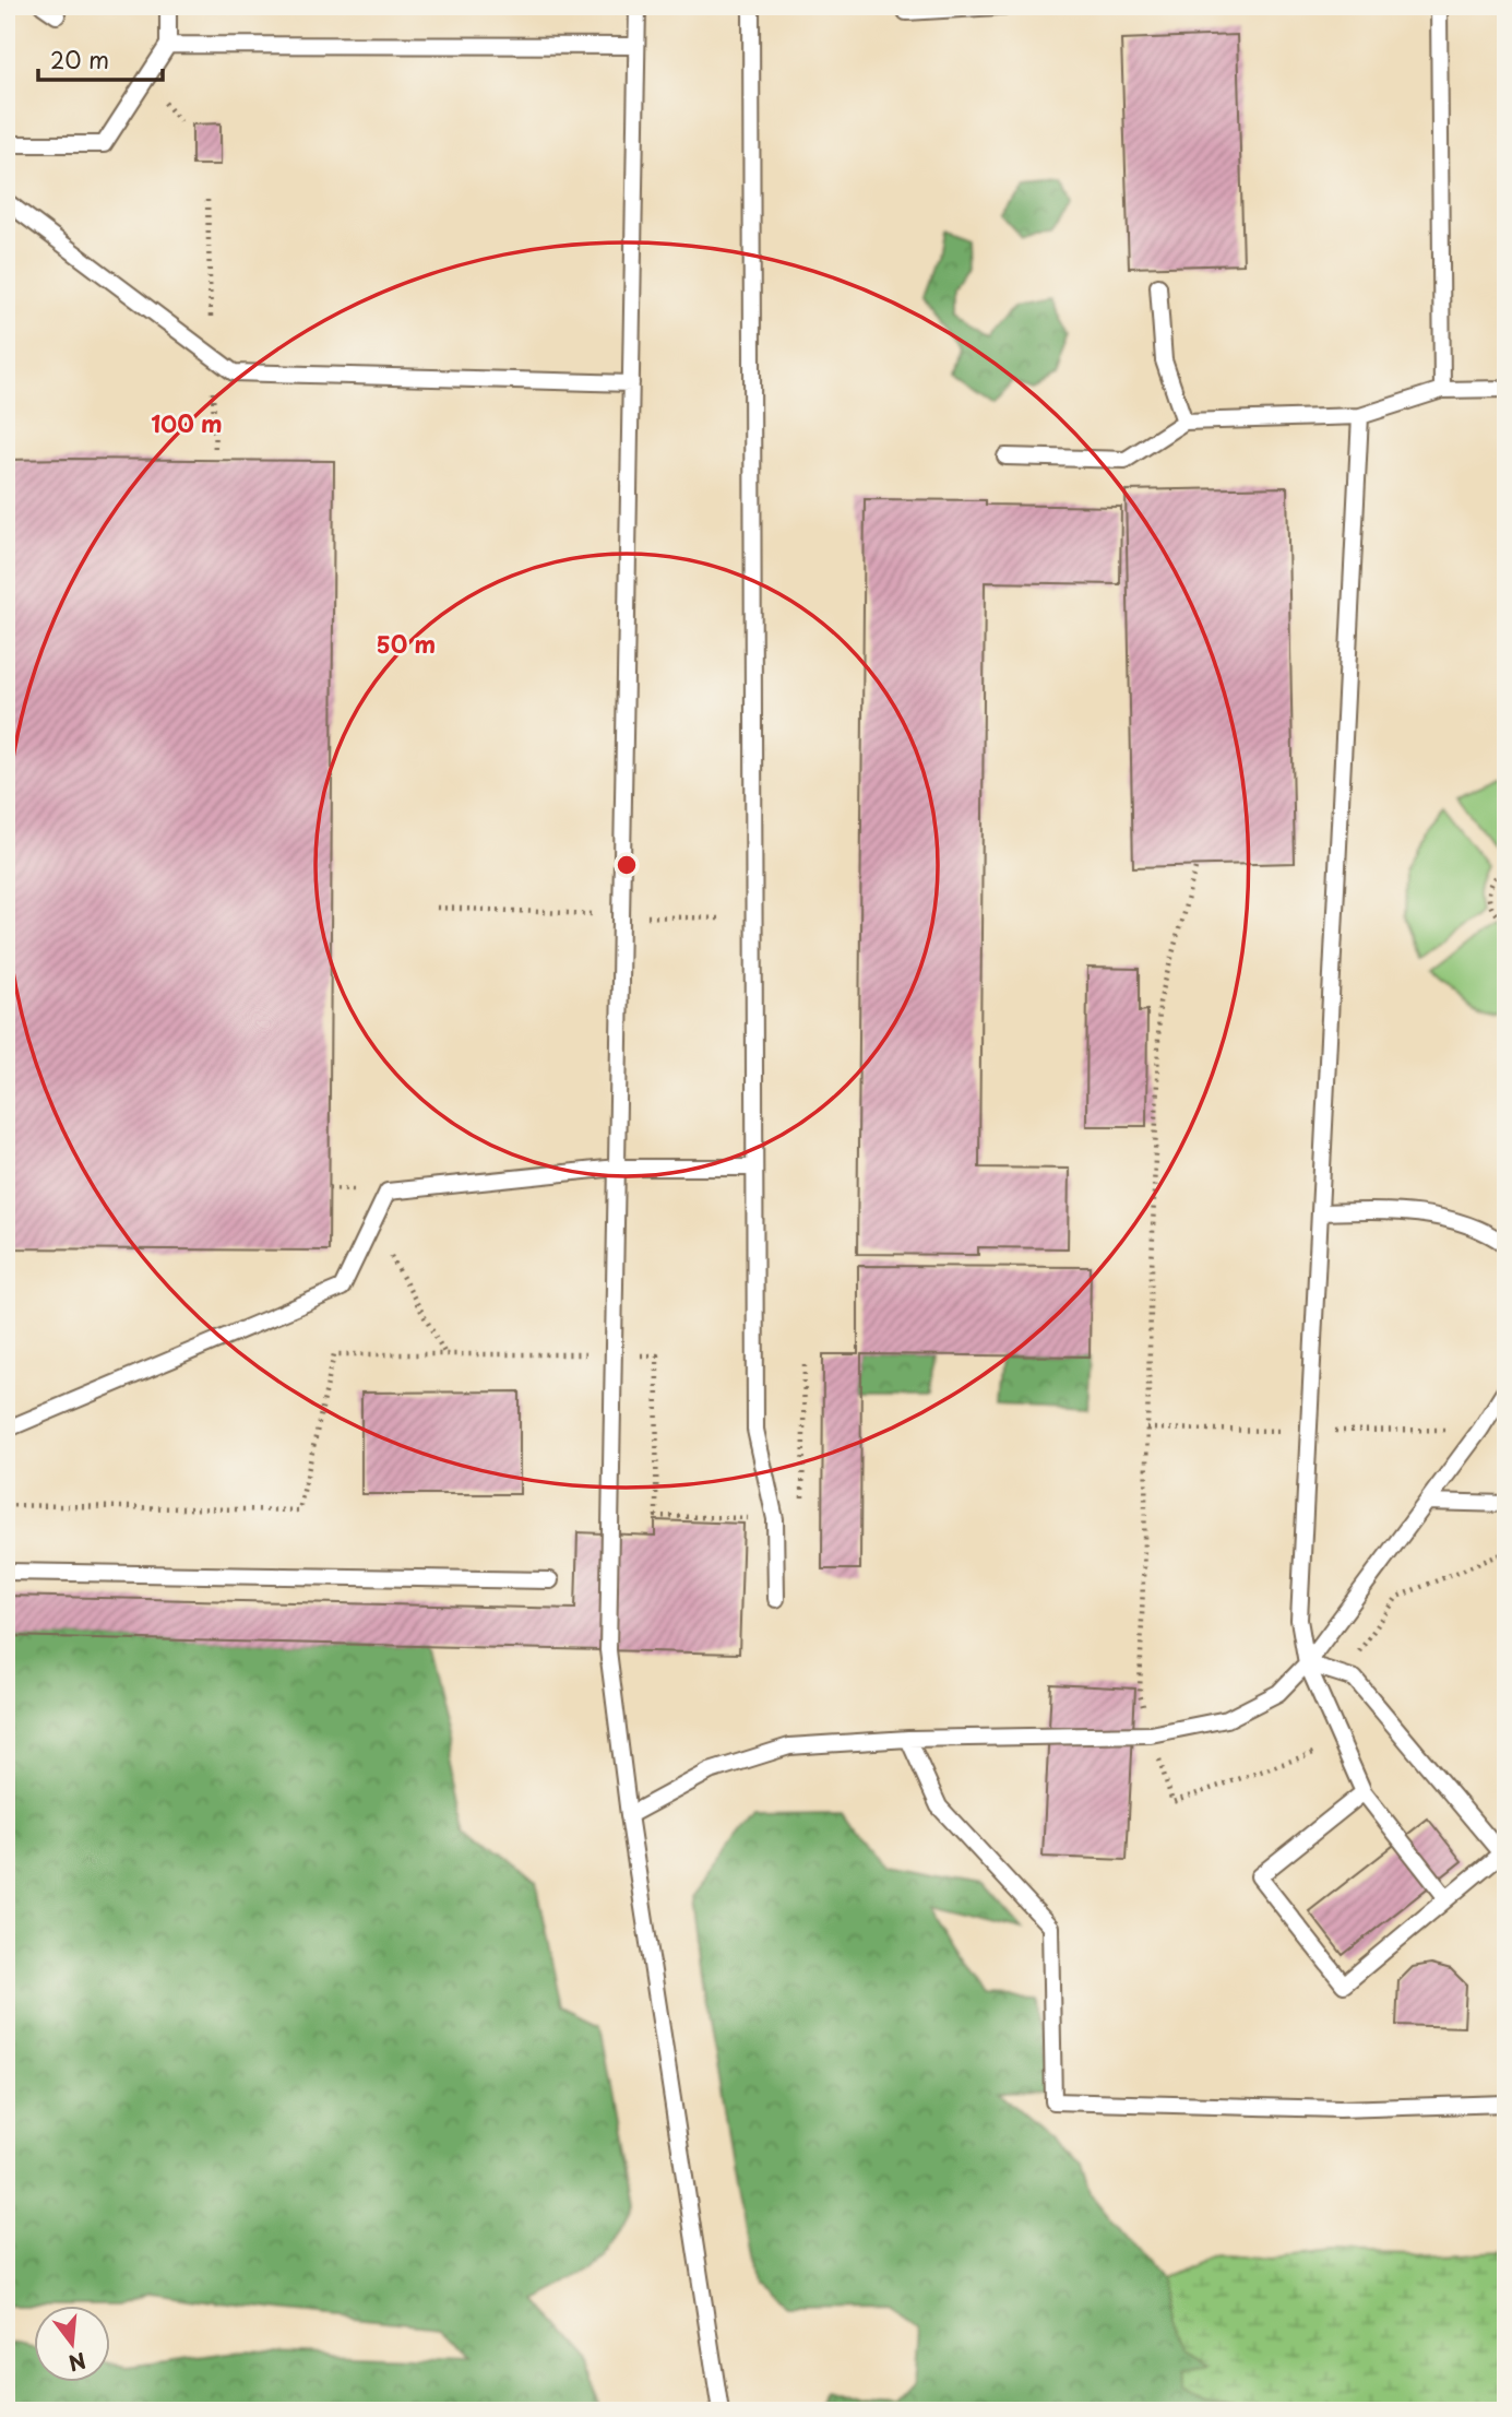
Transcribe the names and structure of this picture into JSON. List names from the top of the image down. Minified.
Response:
{"scale_bar":"20 m","north":"bottom","rings":["100 m","50 m"]}
